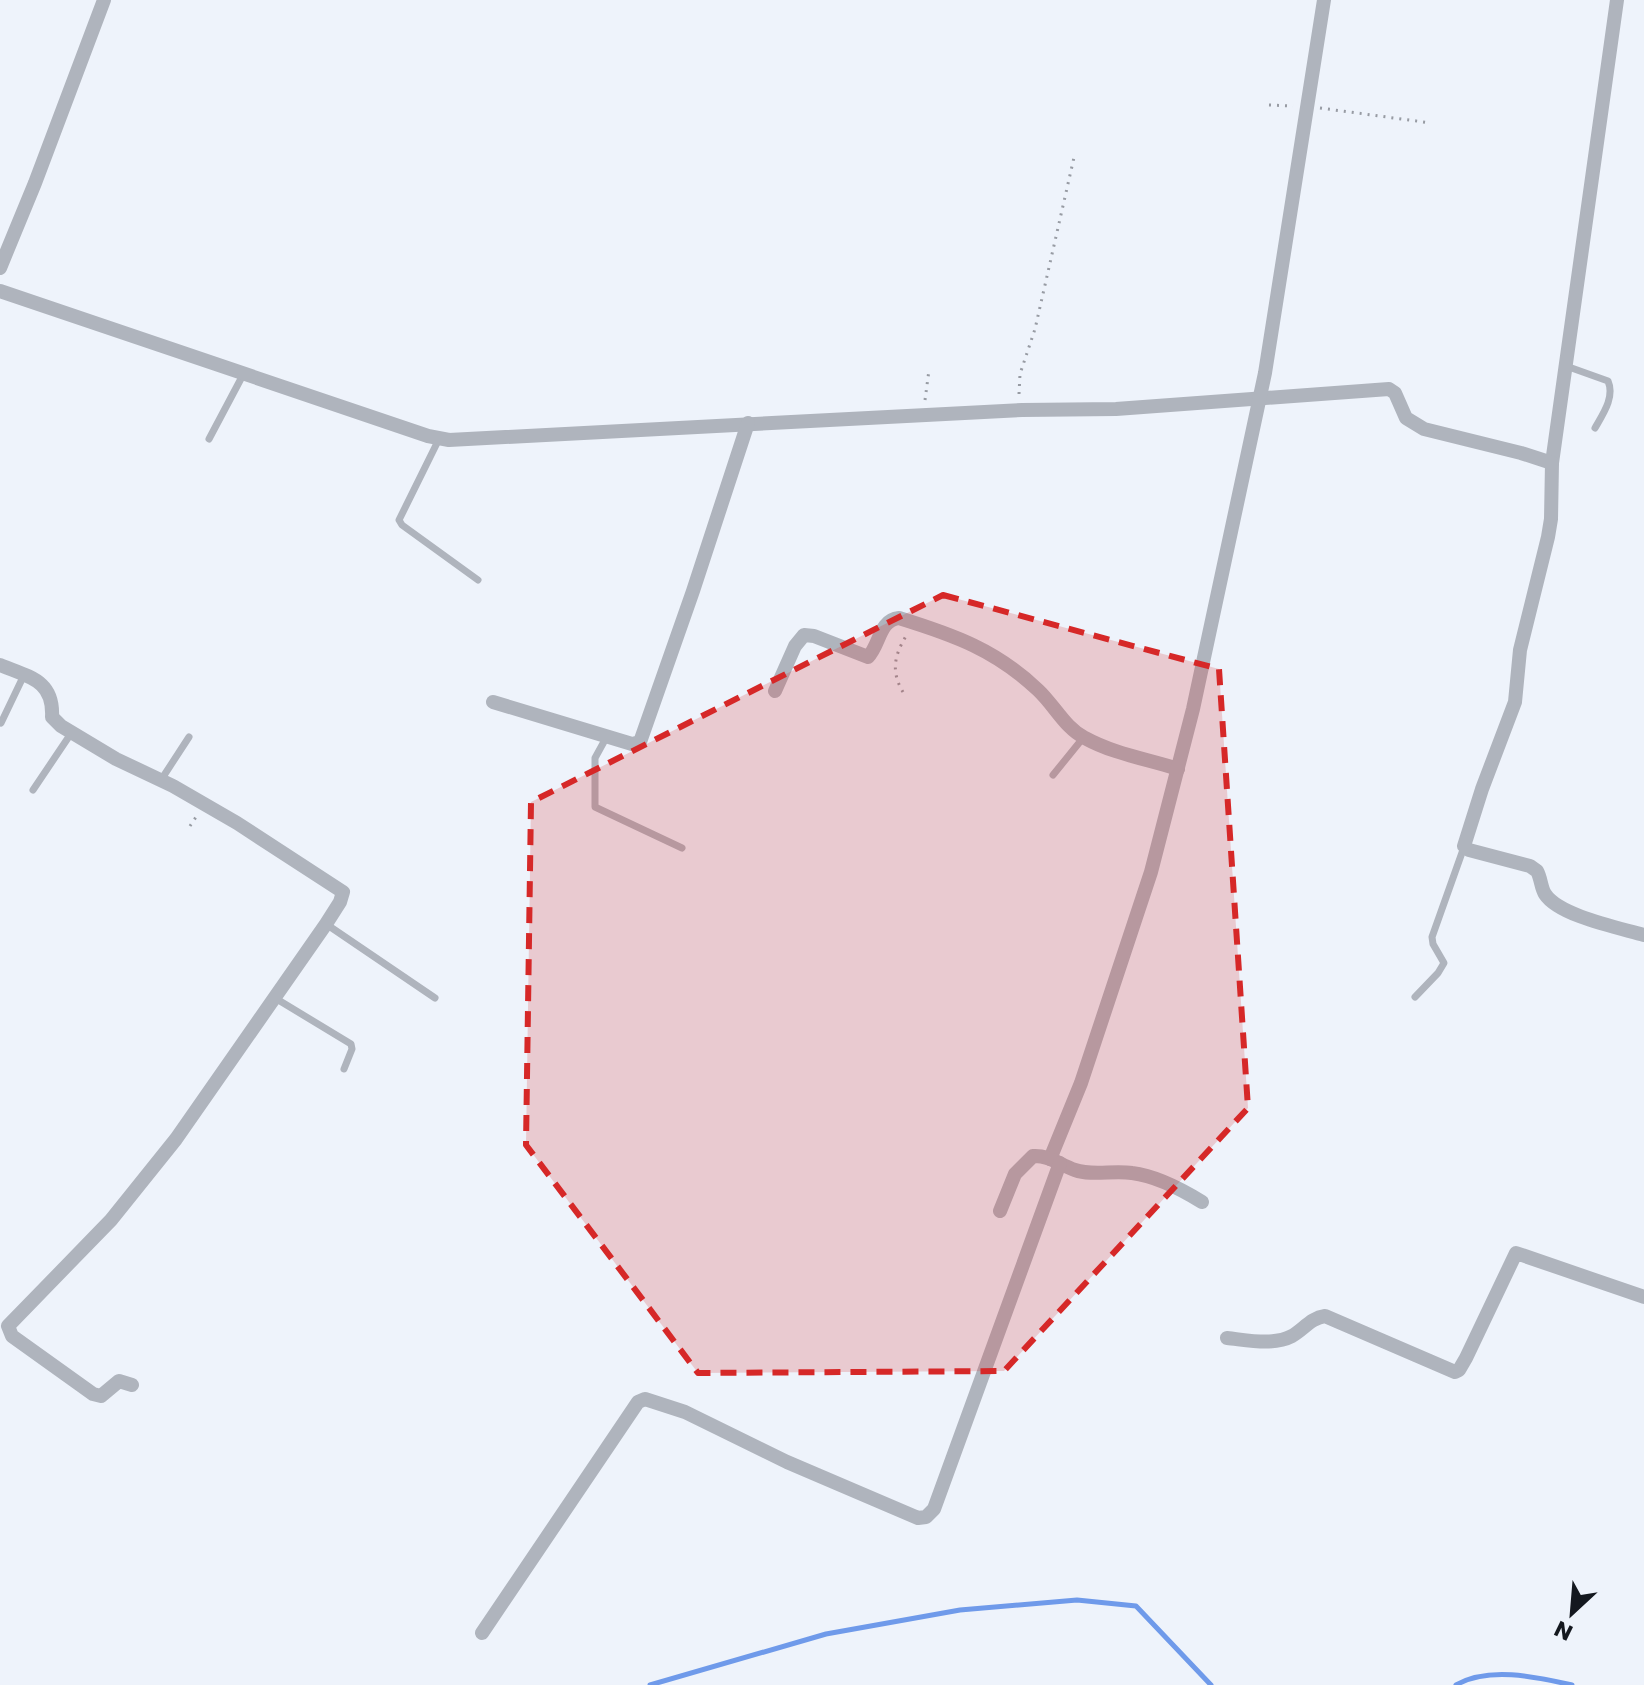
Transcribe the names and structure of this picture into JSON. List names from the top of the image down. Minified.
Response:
{"north":"bottom left"}
